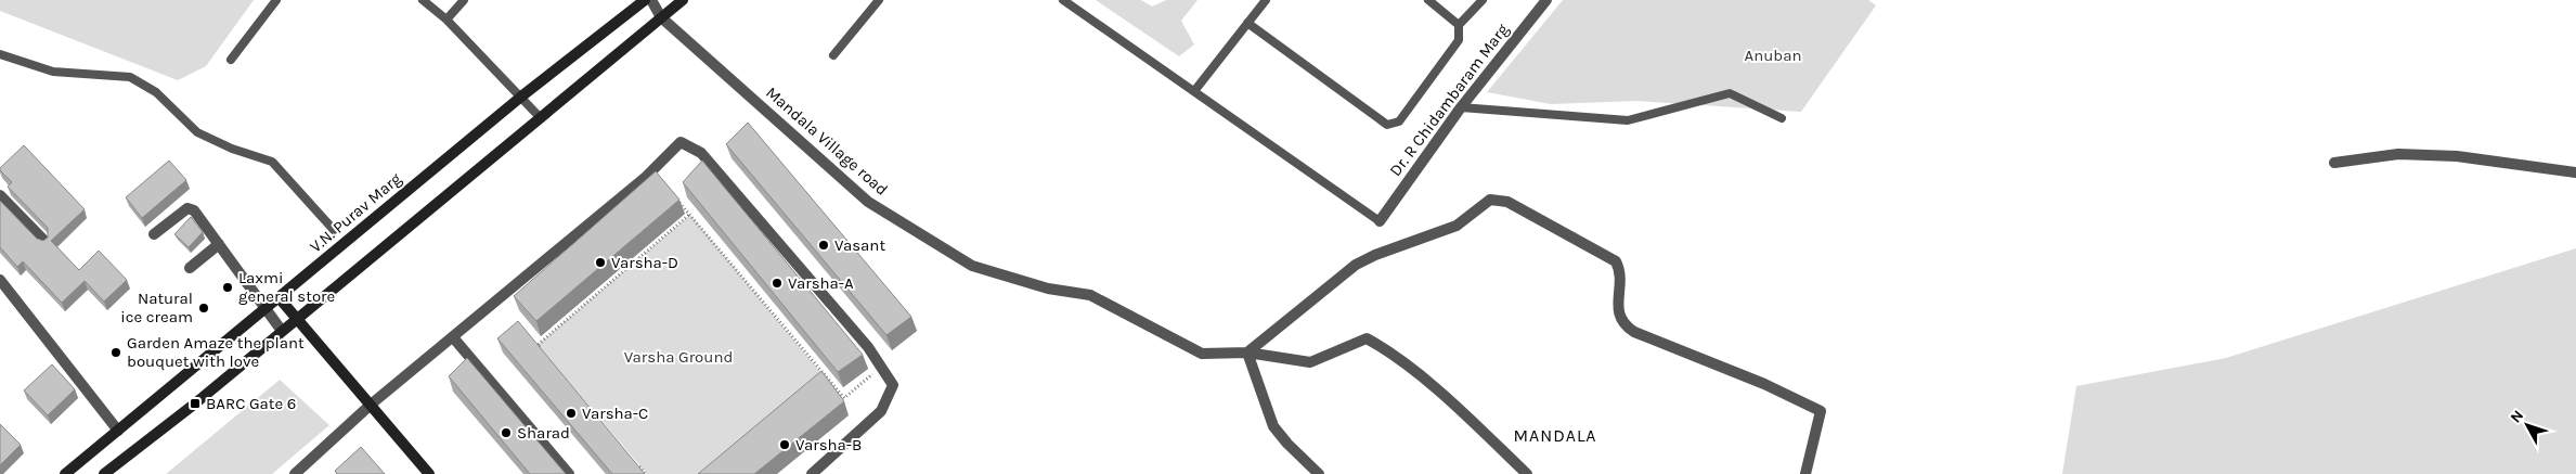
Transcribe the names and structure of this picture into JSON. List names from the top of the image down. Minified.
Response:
{"streets":{"street":["Dr. R Chidambaram Marg","Mandala Village road","V.N. Purav Marg"]},"districts":["MANDALA"],"parks":["Anuban","Varsha Ground"],"places":{"other":["Vasant","Varsha-D","Varsha-A","Laxmi general store","Natural ice cream","Garden Amaze the plant bouquet with love","Varsha-C","Sharad","Varsha-B"],"transit":["BARC Gate 6"]},"north":"top left"}
